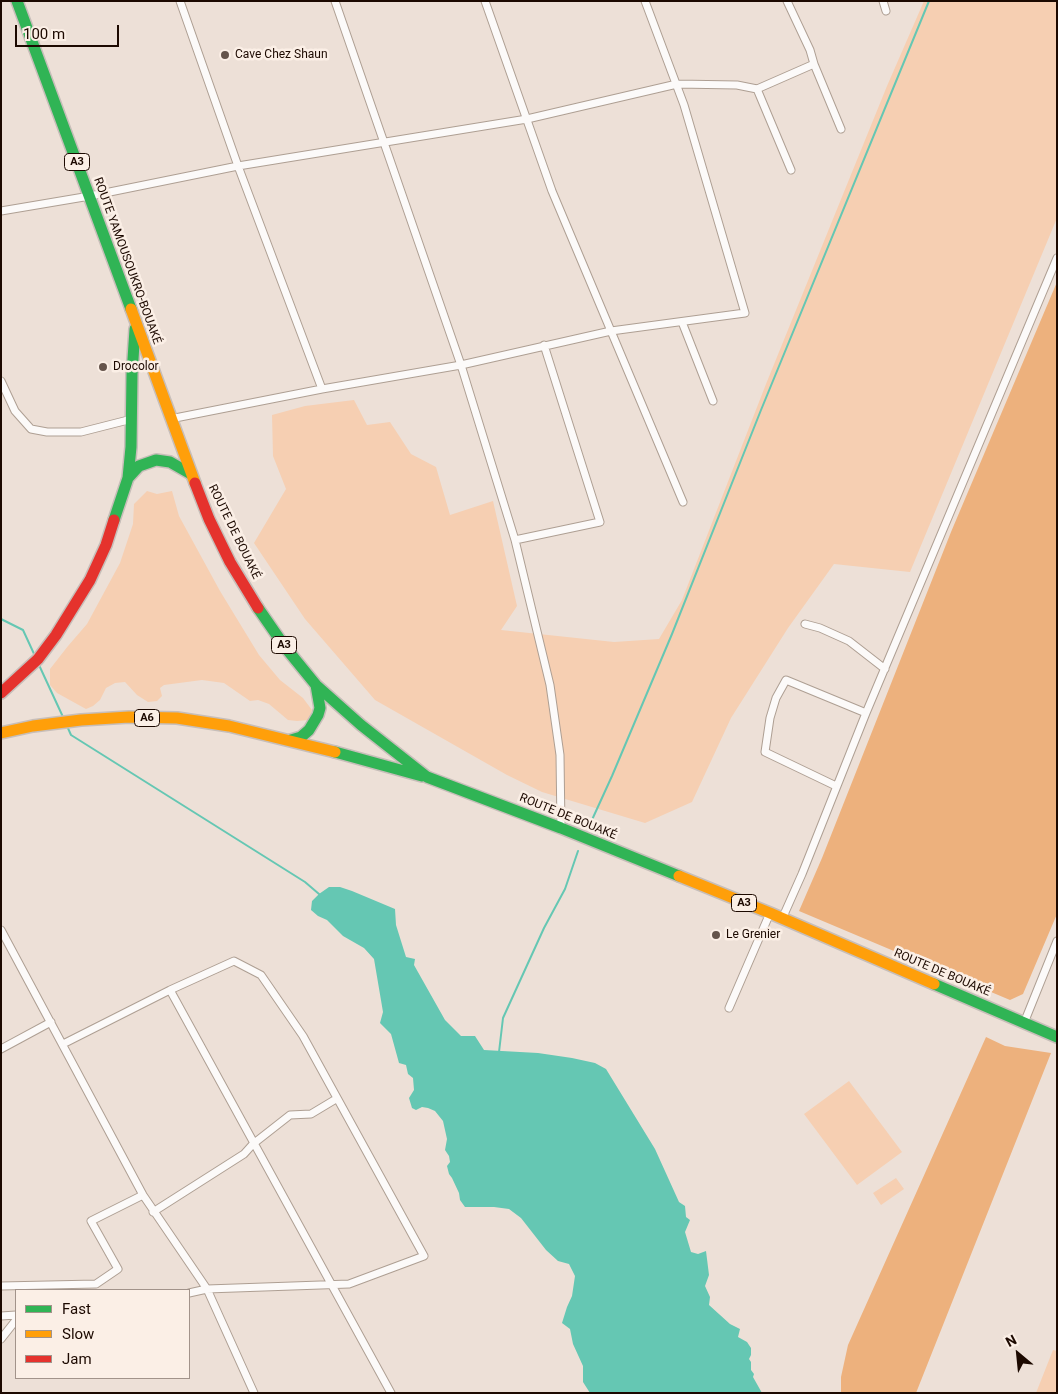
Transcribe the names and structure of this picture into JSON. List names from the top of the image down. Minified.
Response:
{"streets":{"highway":["A3","ROUTE YAMOUSOUKRO-BOUAKÉ","ROUTE DE BOUAKÉ","A6"]},"crossings":[["ROUTE YAMOUSOUKRO-BOUAKÉ","ROUTE DE BOUAKÉ"],["ROUTE DE BOUAKÉ","A6"]],"places":["Cave Chez Shaun","Drocolor","Le Grenier"],"legend":["Fast","Slow","Jam"],"scale_bar":"100 m","north":"top left"}
